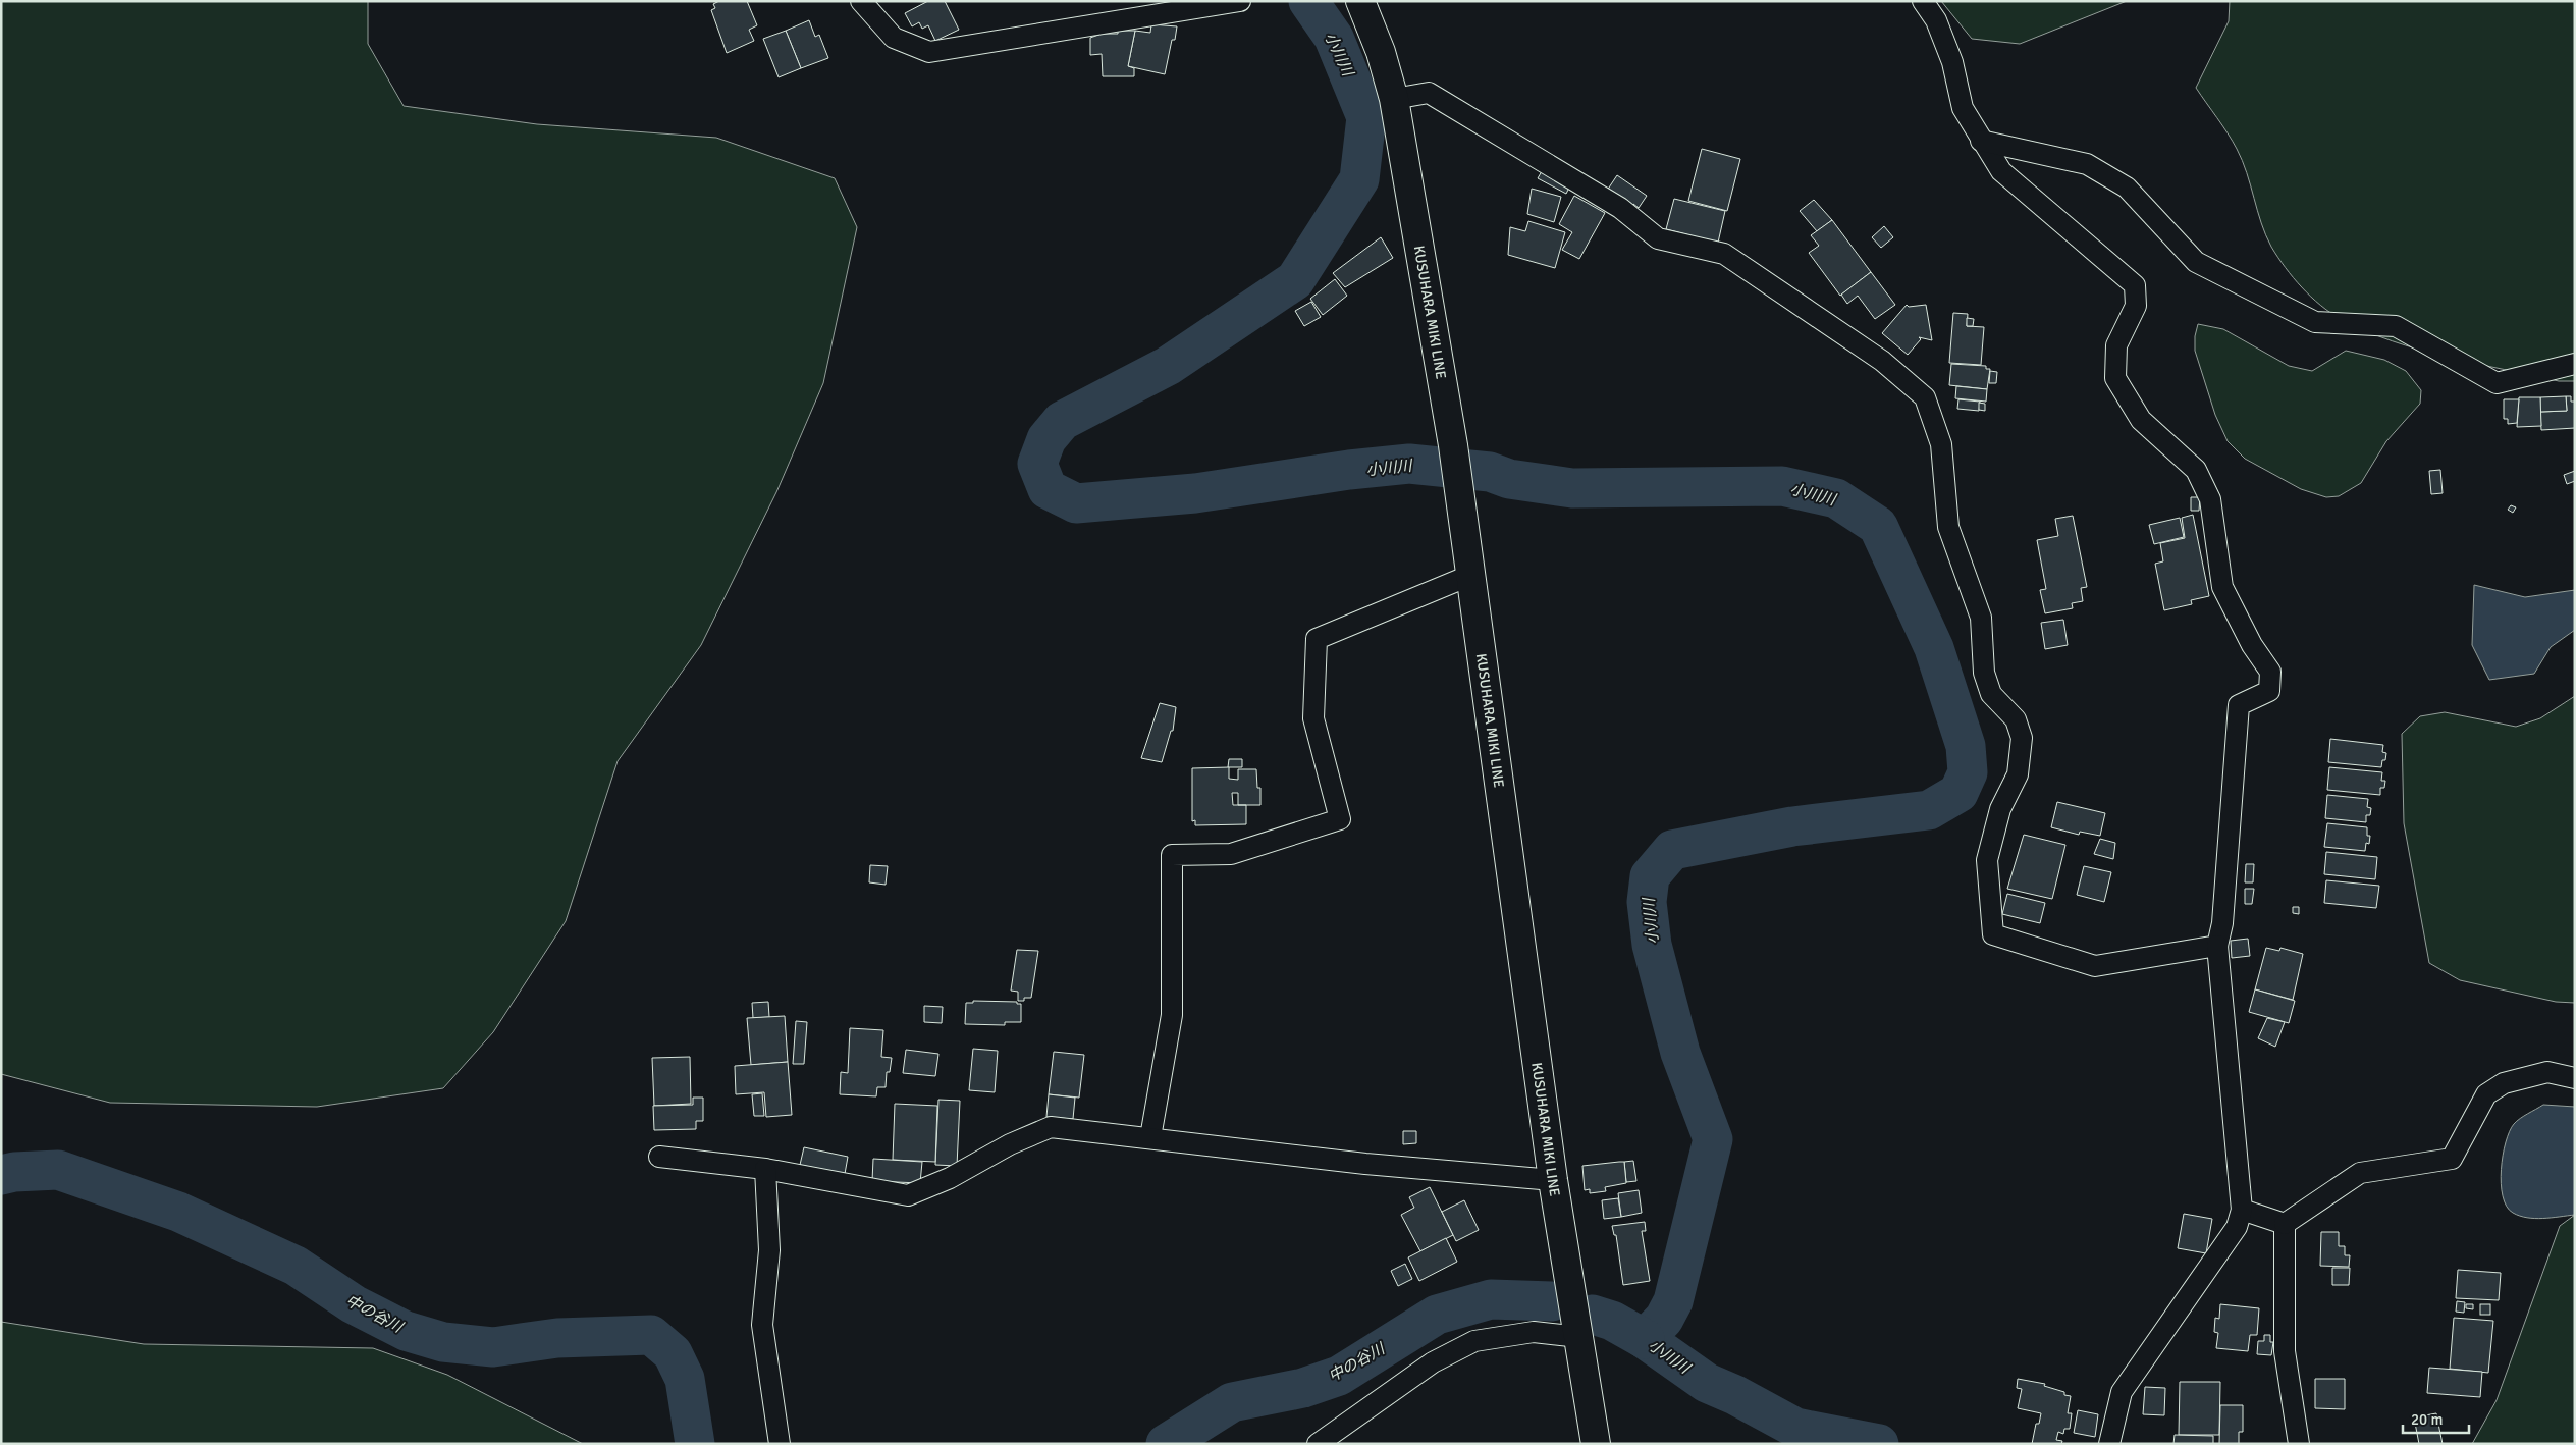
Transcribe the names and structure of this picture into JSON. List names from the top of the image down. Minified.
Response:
{"streets":{"main road":["KUSUHARA MIKI LINE"]},"water":["小川川","中の谷川"],"scale_bar":"20 m"}
